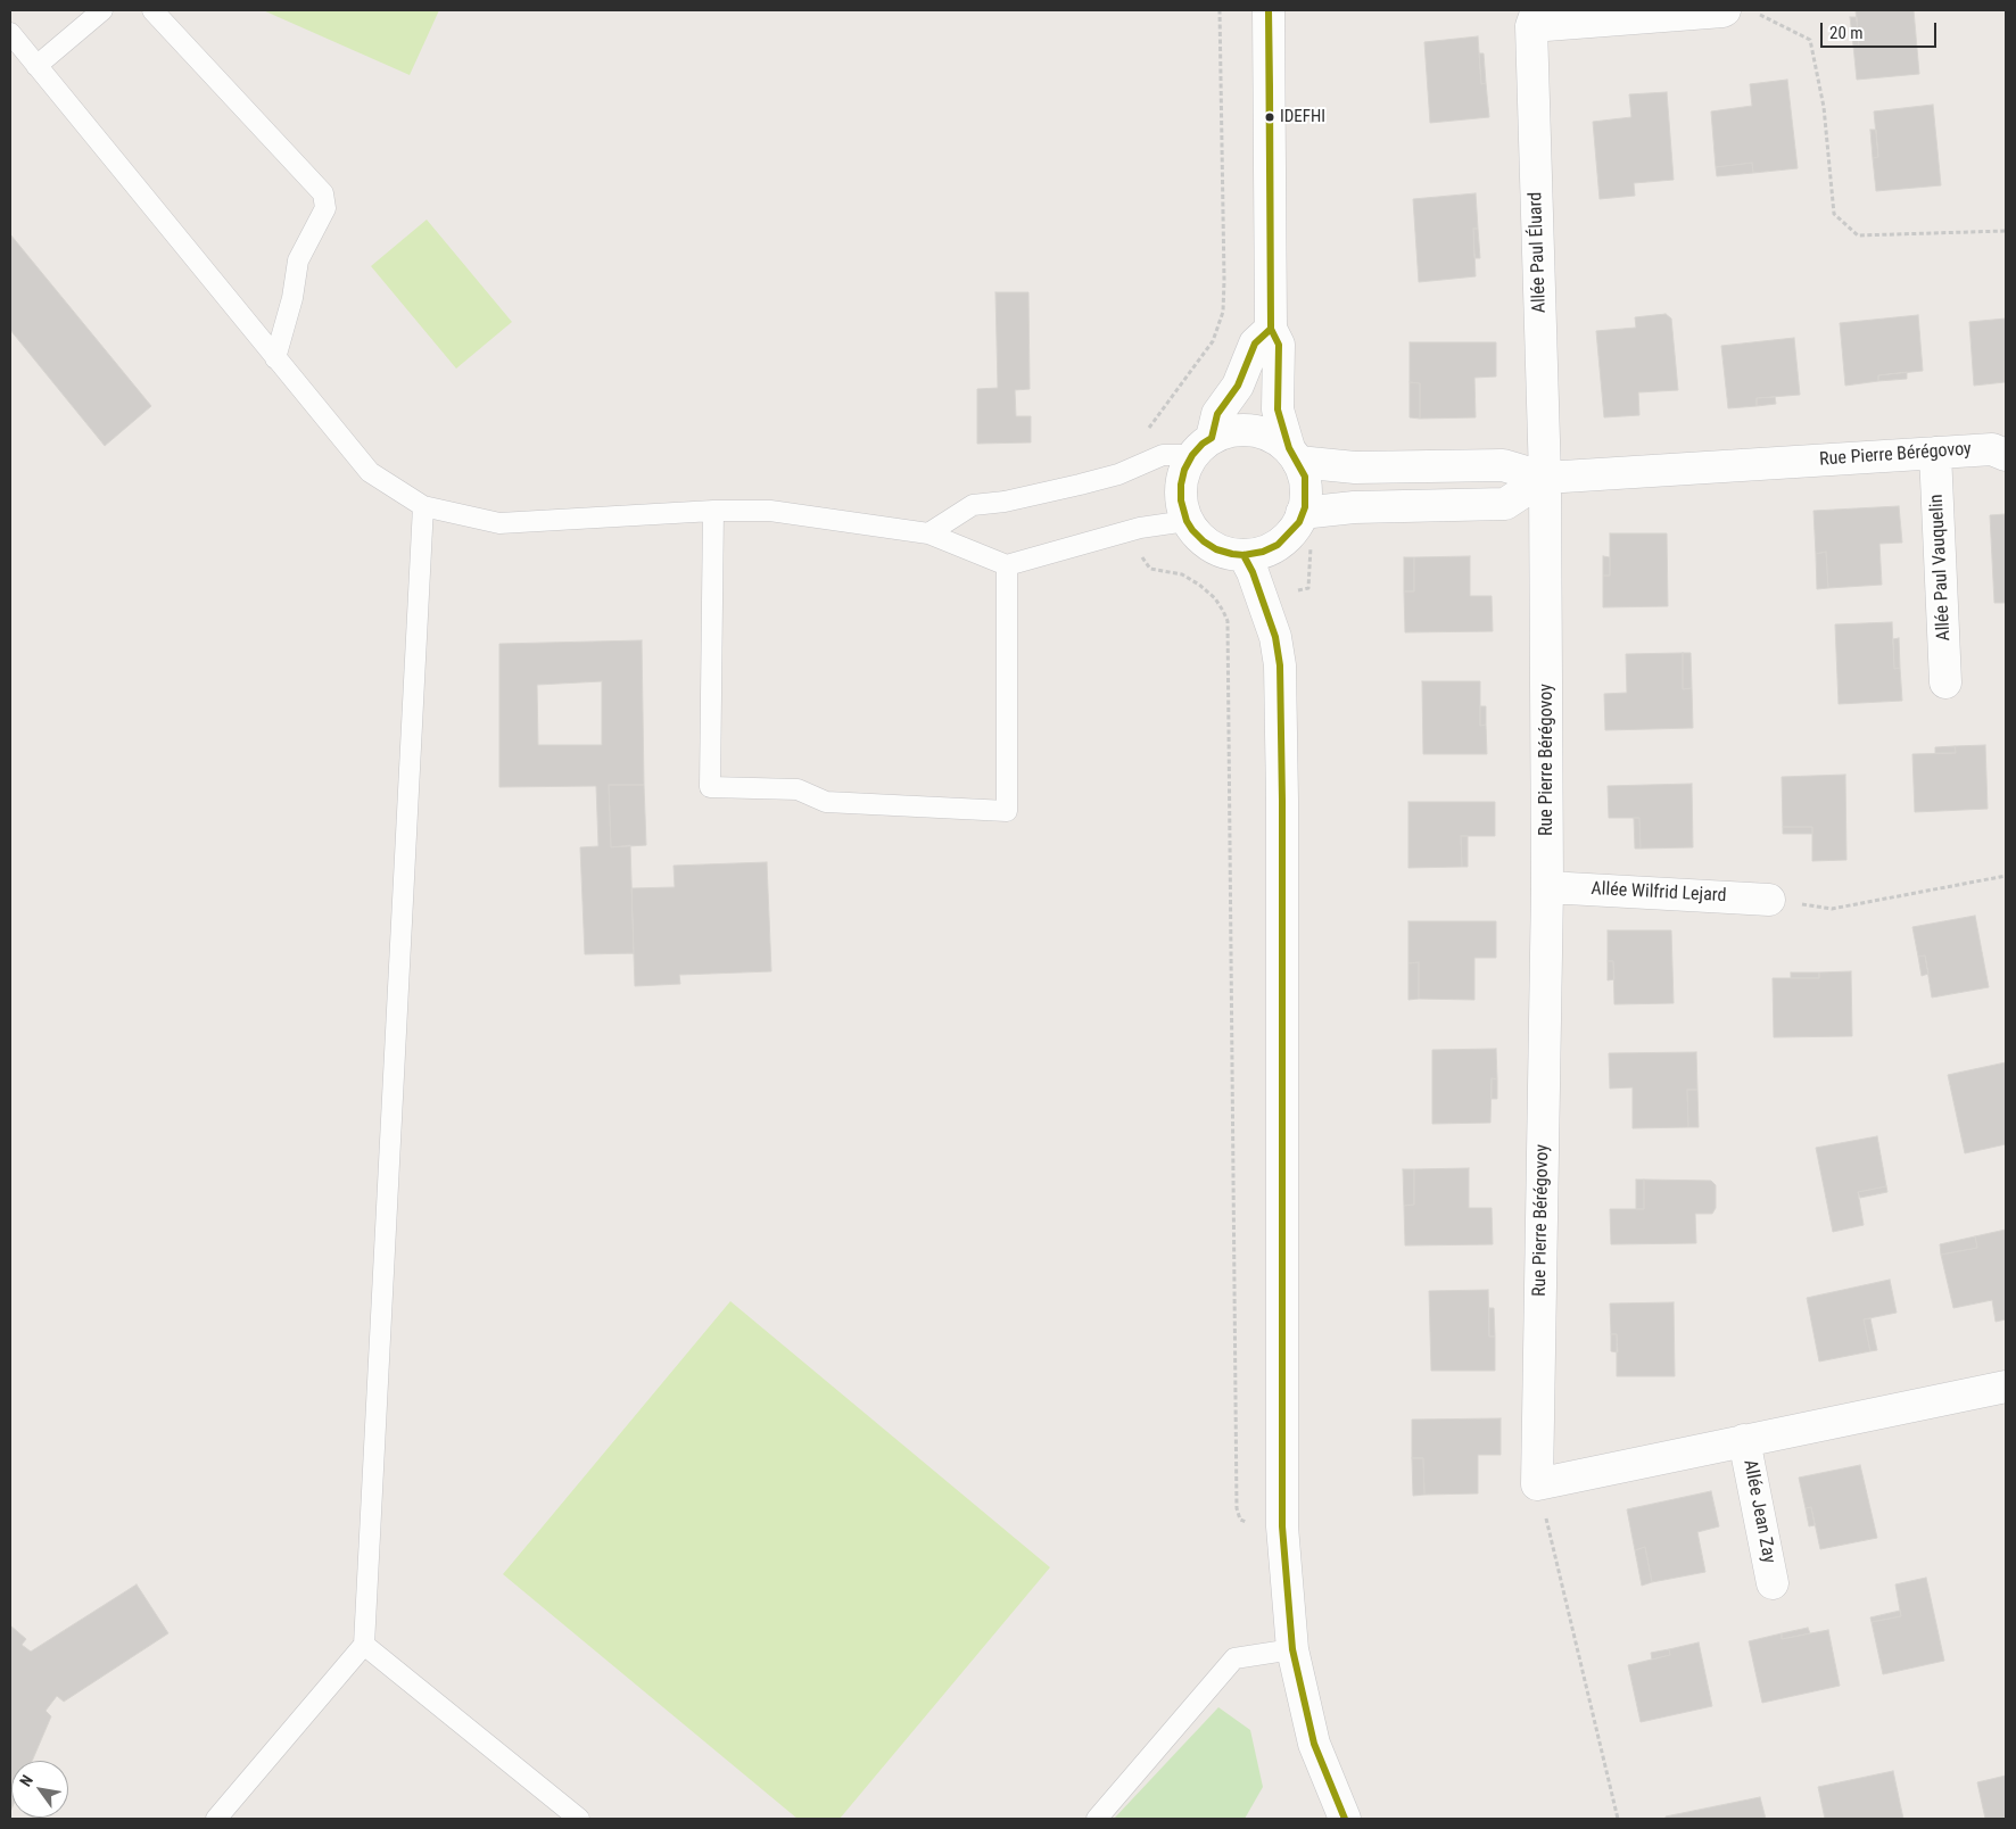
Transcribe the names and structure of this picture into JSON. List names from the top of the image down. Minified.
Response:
{"streets":{"street":["Allée Paul Éluard","Rue Pierre Bérégovoy","Allée Paul Vauquelin","Allée Wilfrid Lejard","Allée Jean Zay"]},"crossings":[["Allée Paul Éluard","Rue Pierre Bérégovoy"],["Rue Pierre Bérégovoy","Allée Paul Vauquelin"],["Rue Pierre Bérégovoy","Allée Wilfrid Lejard"]],"places":["IDEFHI"],"scale_bar":"20 m","north":"top left"}
